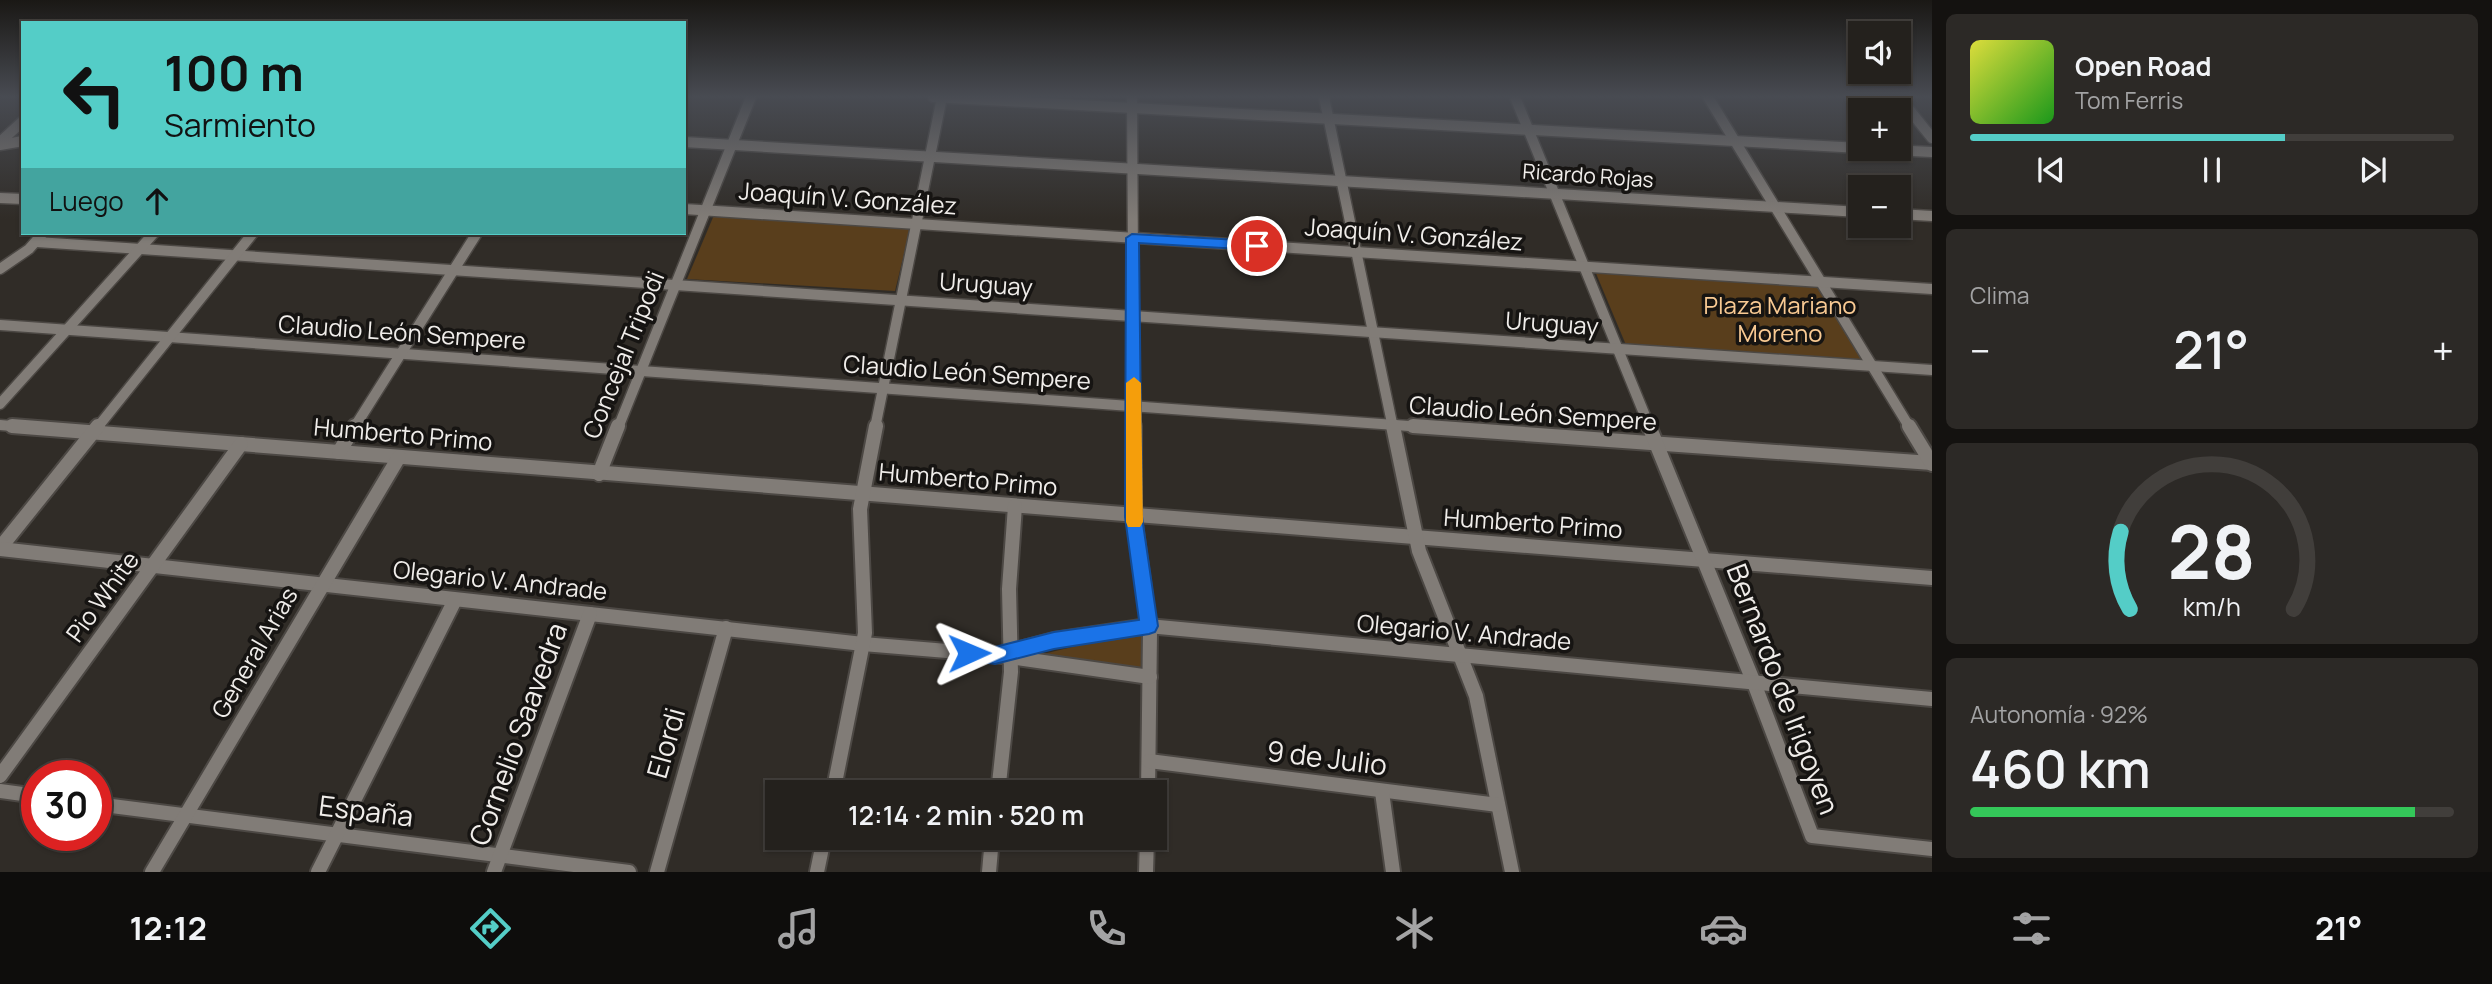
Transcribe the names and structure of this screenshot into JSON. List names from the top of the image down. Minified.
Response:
{"streets":{"street":["Ricardo Rojas","Joaquín V. González","Uruguay","Claudio León Sempere","Concejal Tripodi","Humberto Primo","Olegario V. Andrade","Pio White","General Arias","Bernardo de Irigoyen","Cornelio Saavedra","Elordi","9 de Julio","España"]},"crossings":[["Ricardo Rojas","Concejal Tripodi"],["Ricardo Rojas","Bernardo de Irigoyen"],["Joaquín V. González","Concejal Tripodi"],["Joaquín V. González","Bernardo de Irigoyen"],["Uruguay","Concejal Tripodi"],["Uruguay","Bernardo de Irigoyen"],["Claudio León Sempere","Concejal Tripodi"],["Claudio León Sempere","Bernardo de Irigoyen"],["Concejal Tripodi","Humberto Primo"],["Humberto Primo","Pio White"],["Humberto Primo","General Arias"],["Humberto Primo","Bernardo de Irigoyen"],["Olegario V. Andrade","Pio White"],["Olegario V. Andrade","General Arias"],["Olegario V. Andrade","Bernardo de Irigoyen"],["Olegario V. Andrade","Cornelio Saavedra"],["Olegario V. Andrade","Elordi"],["General Arias","España"],["Cornelio Saavedra","España"]],"parks":["Plaza Mariano Moreno"],"page":{"map_buttons":["+","−"],"turn":["100 m","Sarmiento"],"song":["Open Road","Tom Ferris"],"then":"Luego","tile":["Clima",["Autonomía · 92%","460 km"]],"heat":["−","21°","+"],"limit":"30","trip":"12:14 · 2 min · 520 m","tabs":["12:12","21°"],"gauge":["28","km/h"]}}
